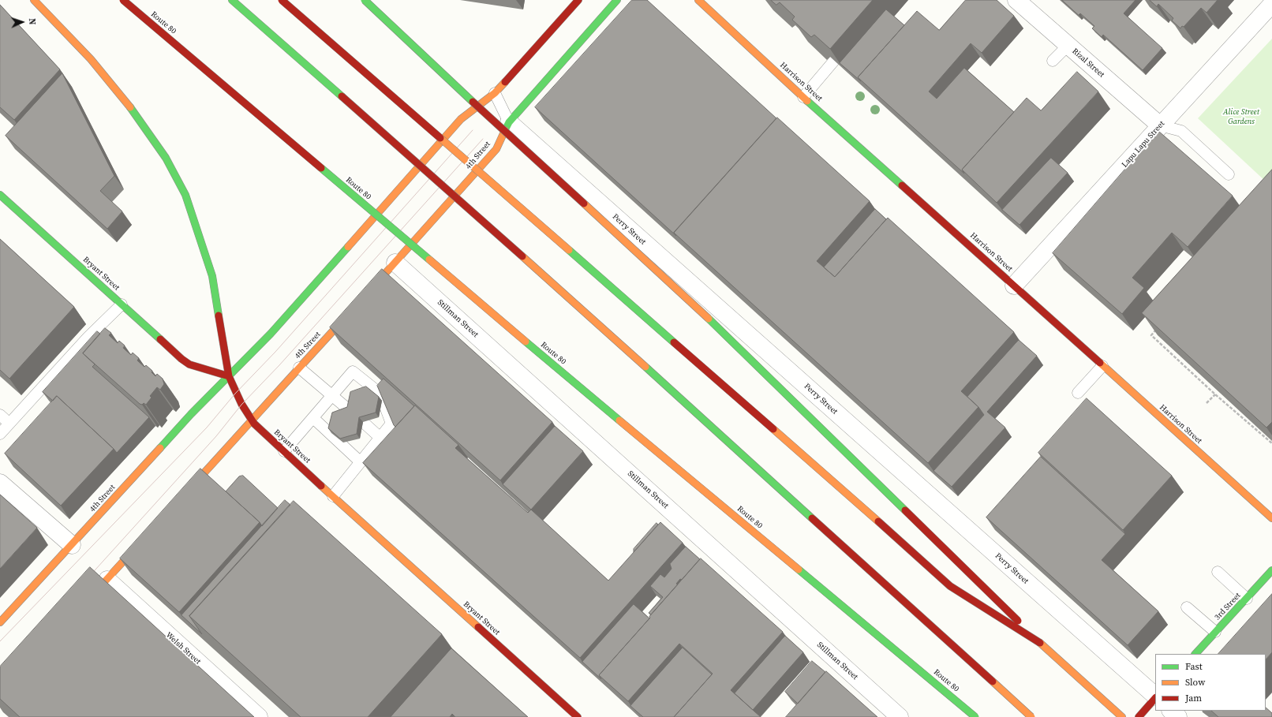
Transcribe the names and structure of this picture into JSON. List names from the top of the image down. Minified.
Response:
{"streets":{"main road":["Route 80","Harrison Street","4th Street","Bryant Street","3rd Street"],"street":["Rizal Street","Lapu Lapu Street","Perry Street","Stillman Street","Welsh Street"]},"crossings":[["Rizal Street","Lapu Lapu Street"],["Harrison Street","Lapu Lapu Street"],["4th Street","Perry Street"],["4th Street","Bryant Street"],["4th Street","Stillman Street"]],"parks":["Alice Street Gardens"],"legend":["Fast","Slow","Jam"],"north":"right"}
